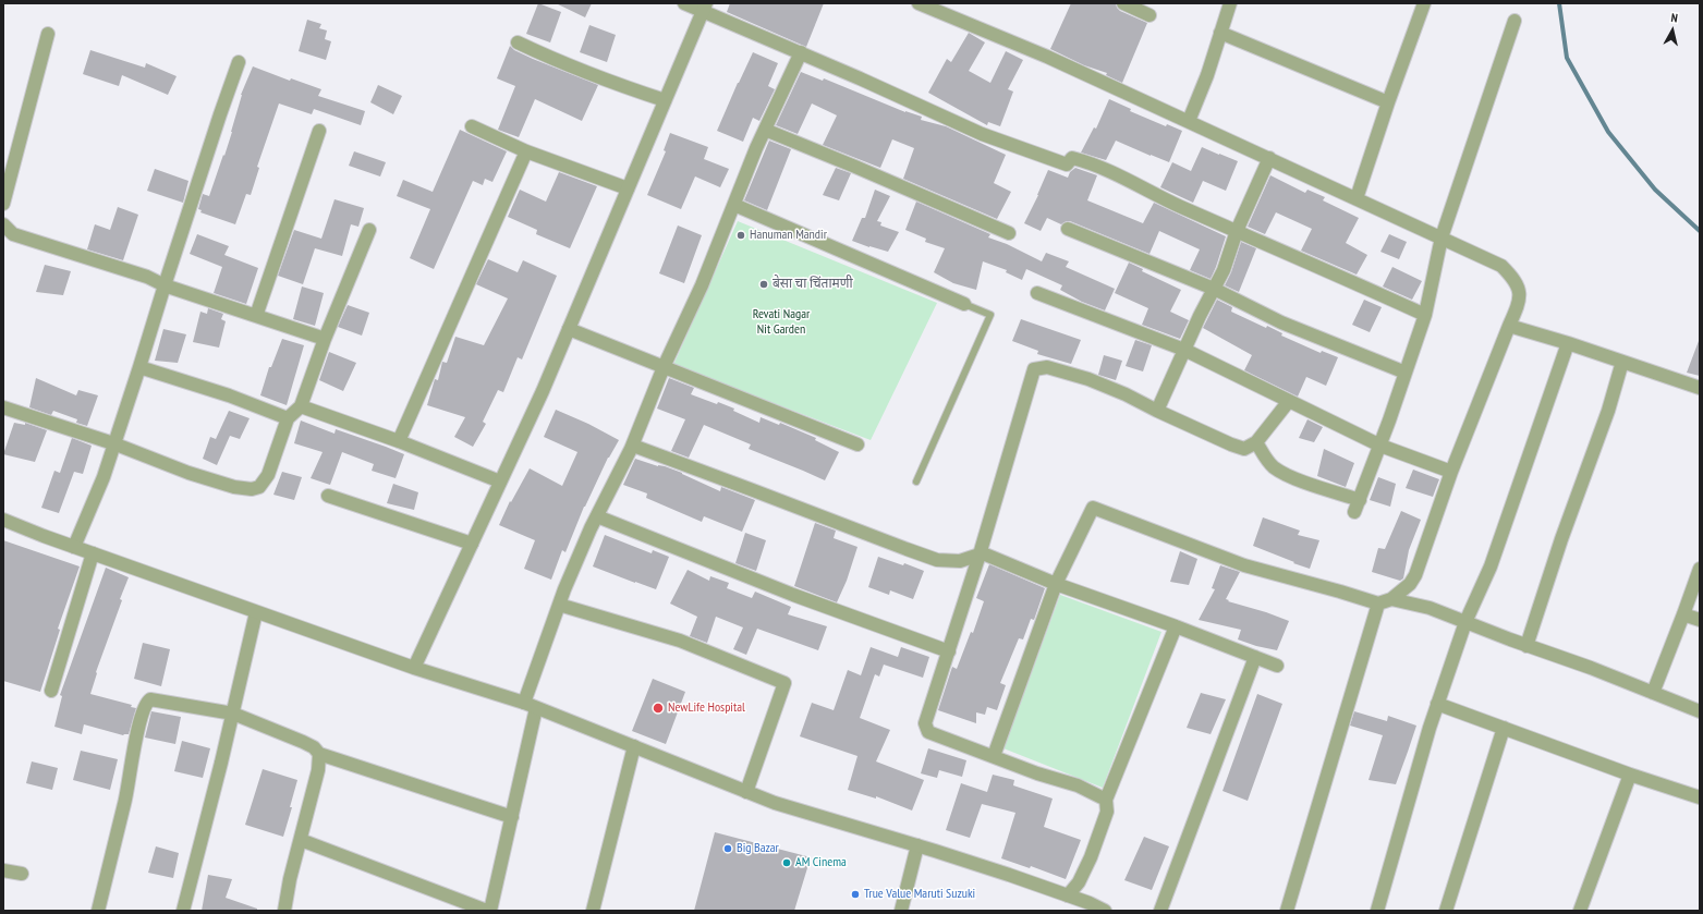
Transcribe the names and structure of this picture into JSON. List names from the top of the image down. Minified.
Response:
{"parks":["Revati Nagar Nit Garden"],"places":["Hanuman Mandir","बेसा चा चिंतामणी","NewLife Hospital","Big Bazar","AM Cinema","True Value Maruti Suzuki"],"north":"top"}
